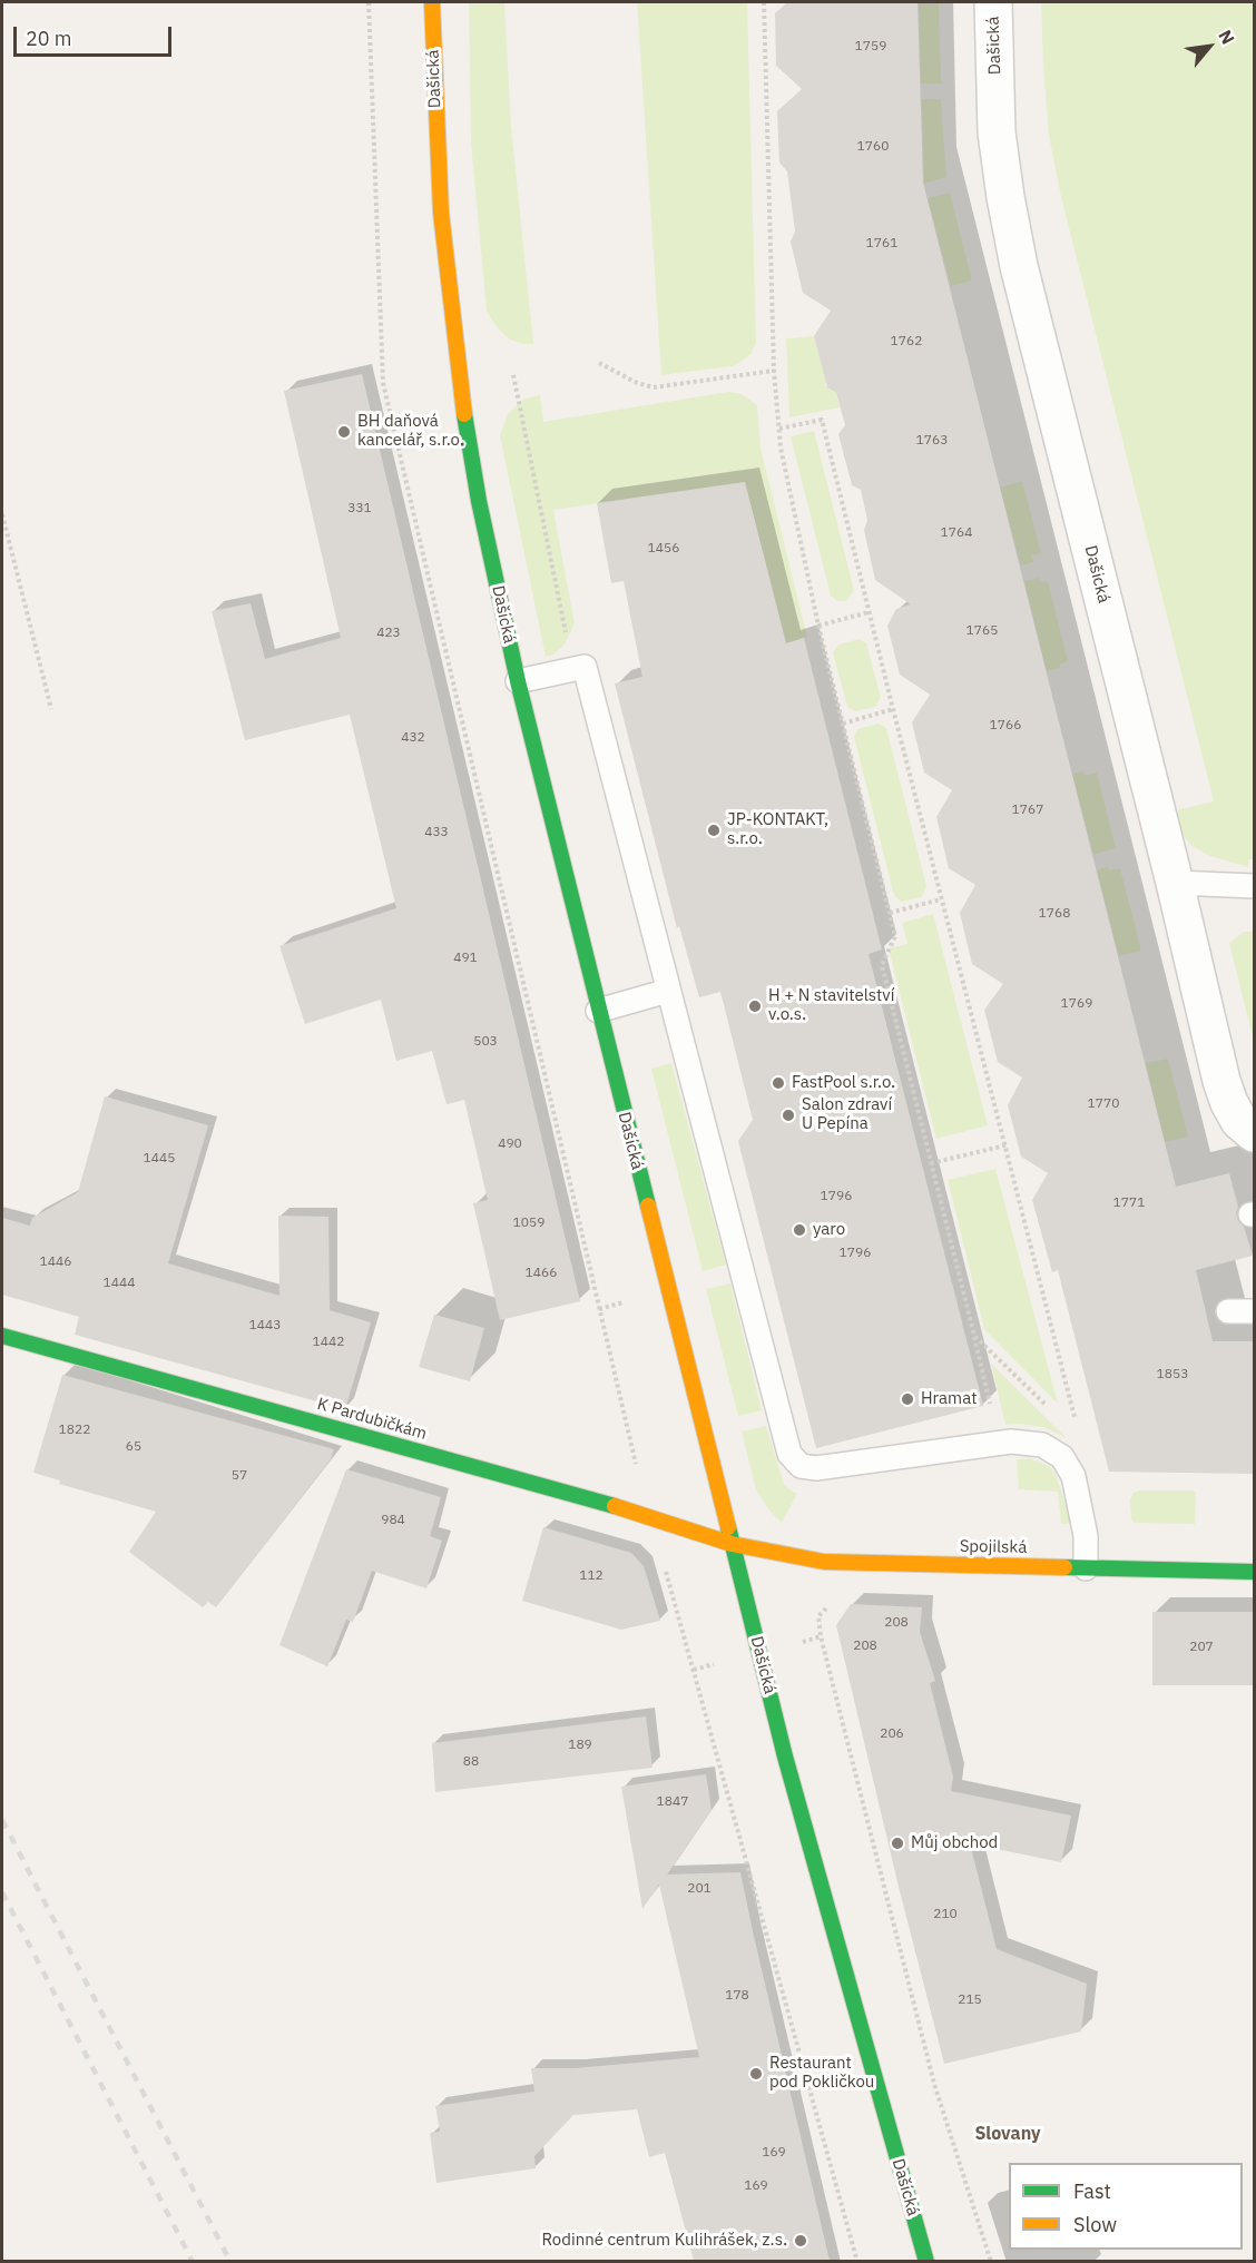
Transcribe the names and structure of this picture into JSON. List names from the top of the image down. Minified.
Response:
{"streets":{"main road":["Dašická","K Pardubičkám","Spojilská"]},"crossings":[["Dašická","K Pardubičkám"],["Dašická","Spojilská"],["K Pardubičkám","Spojilská"]],"districts":["Slovany"],"places":["BH daňová kancelář, s.r.o.","JP-KONTAKT, s.r.o.","H + N stavitelství v.o.s.","FastPool s.r.o.","Salon zdraví U Pepína","yaro","Hramat","Můj obchod","Restaurant pod Pokličkou","Rodinné centrum Kulihrášek, z.s."],"house_numbers":["1759","1760","1761","1762","1763","331","1764","1456","1765","423","1766","432","1767","433","1768","491","1769","503","1770","490","1445","1796","1771","1059","1796","1446","1466","1444","1443","1442","1853","1822","65","57","984","112","208","208","207","206","189","88","1847","201","210","178","215","169","169"],"legend":["Fast","Slow"],"scale_bar":"20 m","north":"top right"}
